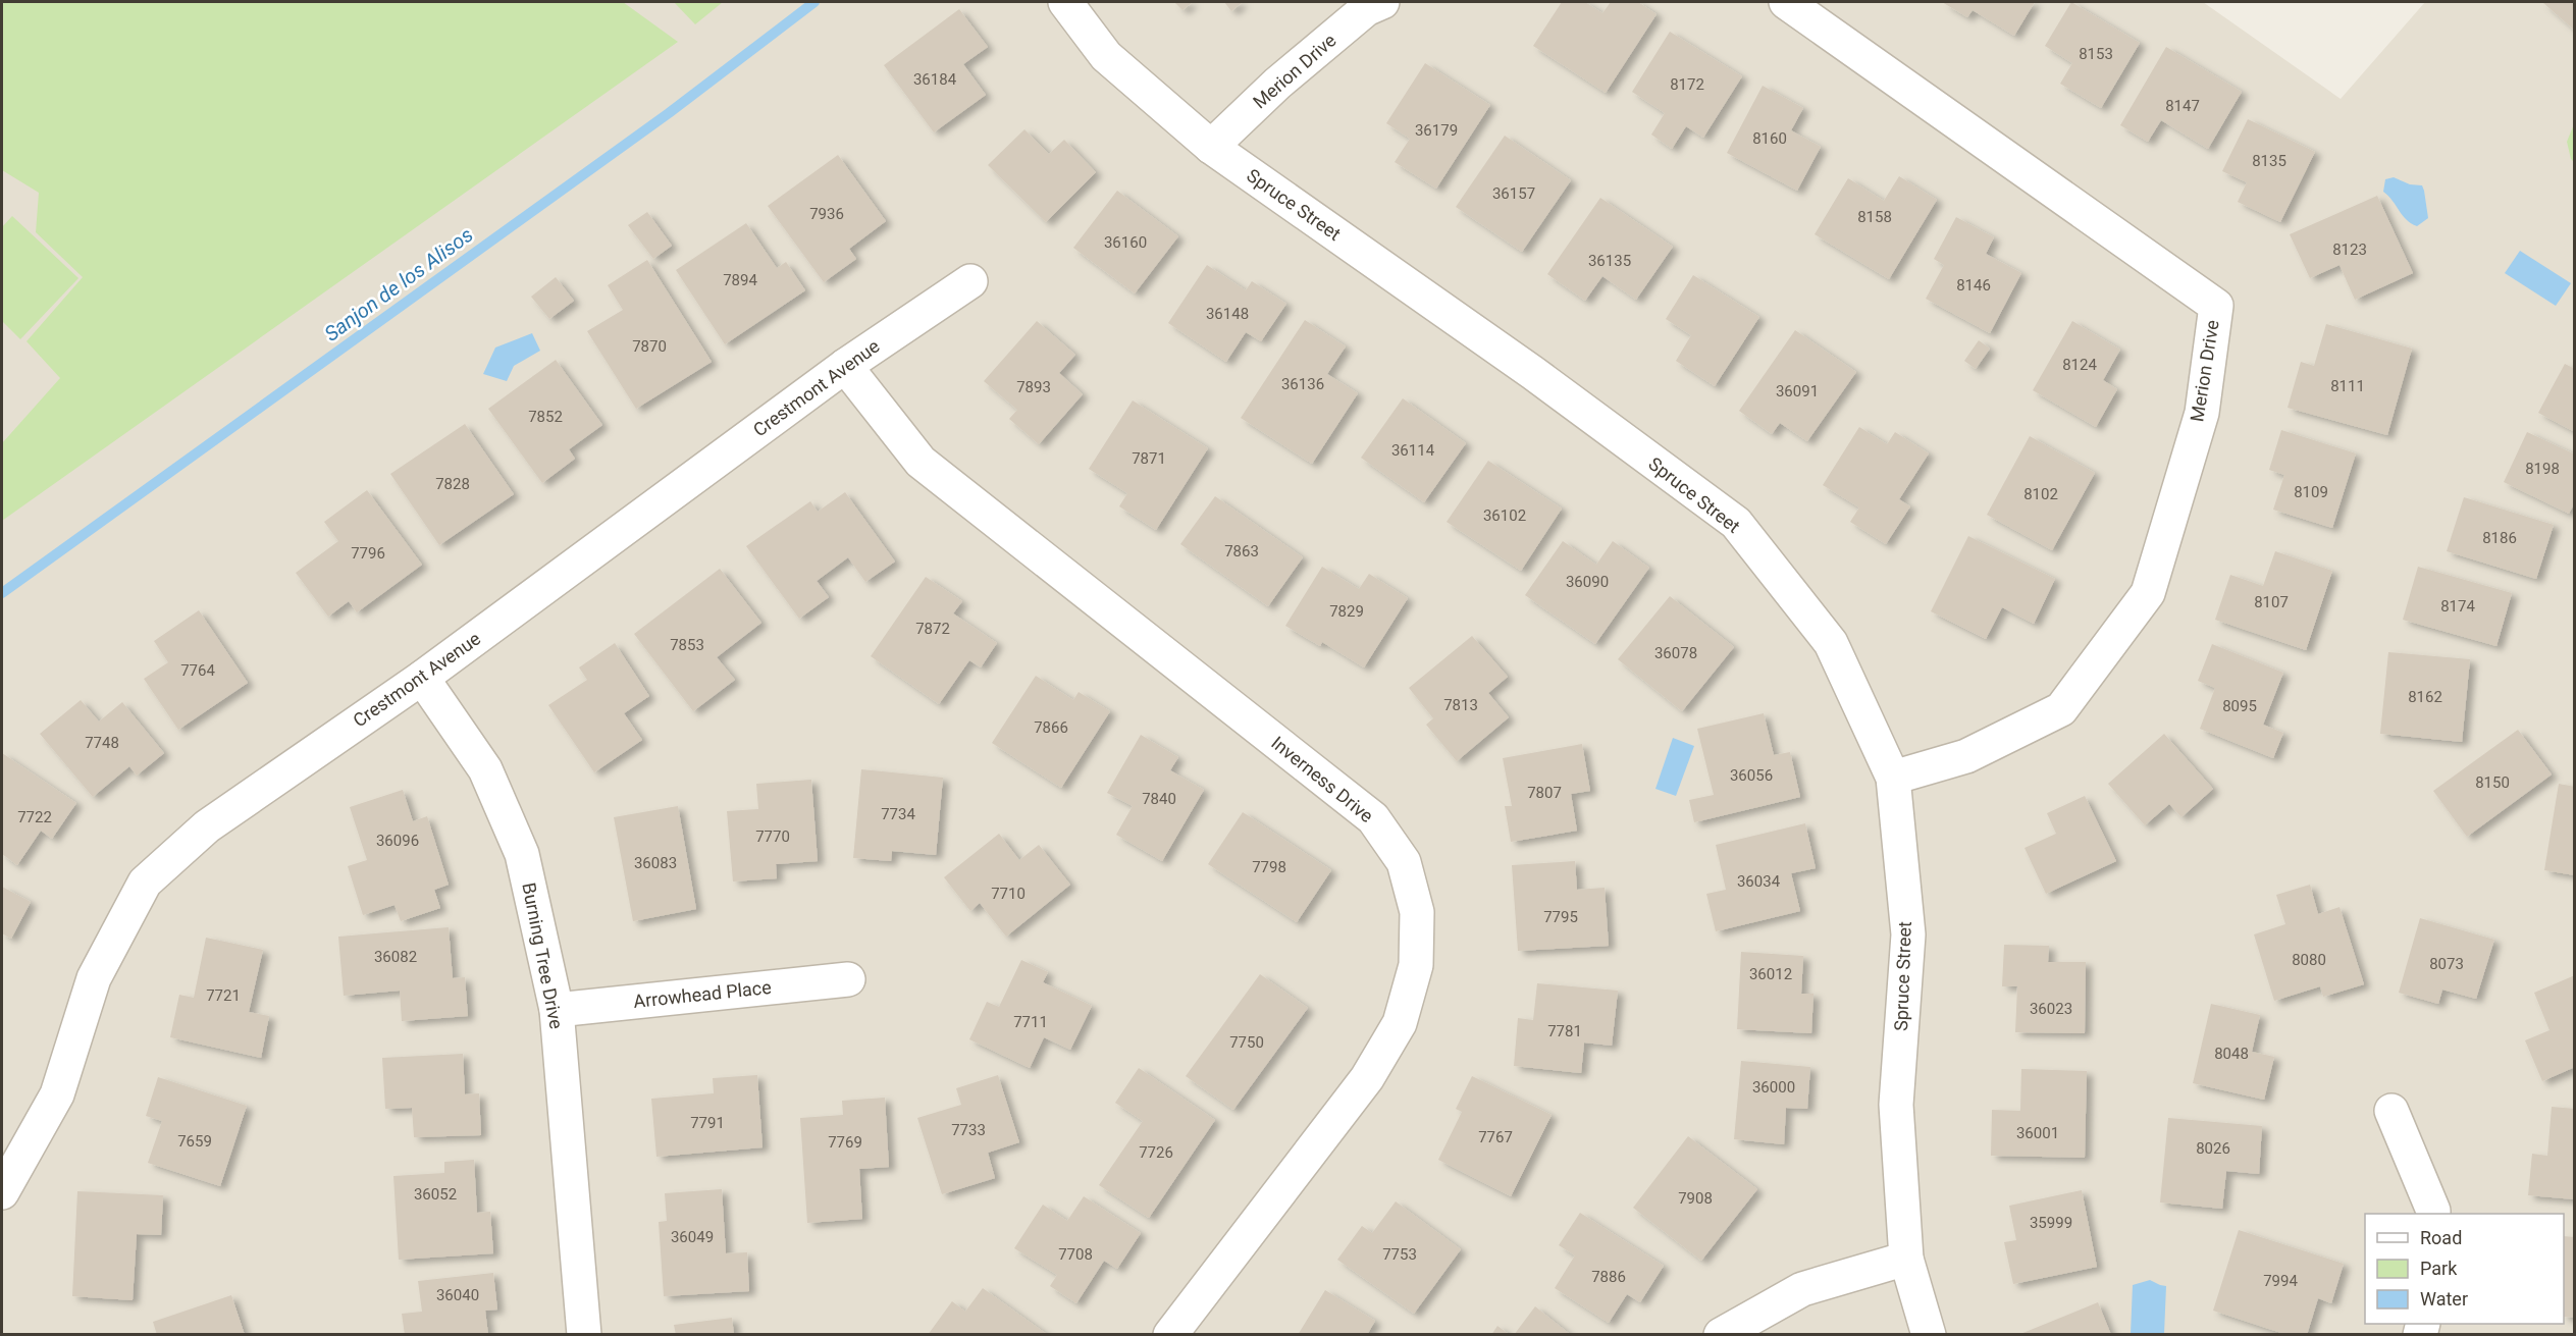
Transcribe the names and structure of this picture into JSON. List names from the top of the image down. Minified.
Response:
{"streets":{"street":["Merion Drive","Spruce Street","Crestmont Avenue","Inverness Drive","Burning Tree Drive","Arrowhead Place"]},"crossings":[["Merion Drive","Spruce Street"],["Crestmont Avenue","Inverness Drive"],["Crestmont Avenue","Burning Tree Drive"],["Burning Tree Drive","Arrowhead Place"]],"water":["Sanjon de los Alisos"],"house_numbers":["8153","36184","8172","8147","36179","8160","8135","36157","7936","8158","36160","8123","36135","7894","8146","36148","7870","8124","36136","8111","7893","36091","7852","36114","7871","8198","7828","8109","8102","36102","8186","7863","7796","36090","8107","8174","7829","7872","7853","36078","7764","8162","7813","8095","7866","7748","36056","8150","7807","7840","7734","7722","7770","36096","36083","7798","36034","7710","7795","36082","8080","8073","36012","7721","36023","7711","7781","7750","8048","36000","7791","7733","36001","7767","7659","7769","8026","7726","36052","7908","35999","36049","7708","7753","7886","7994","36040"],"legend":["Road","Park","Water"]}
